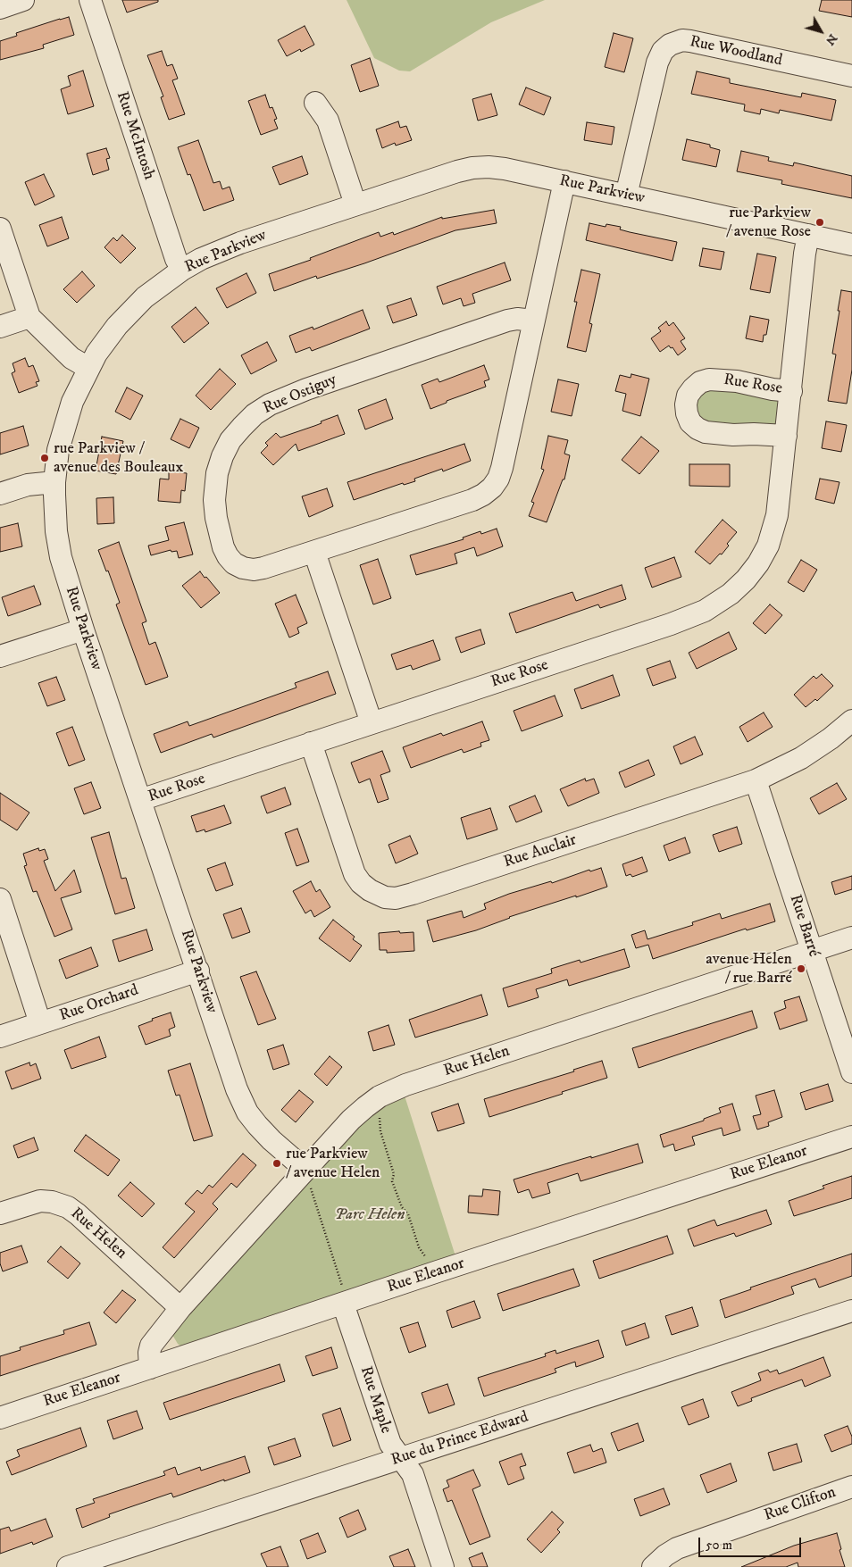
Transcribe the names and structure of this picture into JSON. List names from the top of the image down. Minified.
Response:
{"streets":{"street":["Rue Woodland","Rue McIntosh","Rue Parkview","Rue Rose","Rue Ostiguy","Rue Auclair","Rue Barré","Rue Orchard","Rue Helen","Rue Eleanor","Rue Maple","Rue du Prince Edward","Rue Clifton"]},"crossings":[["Rue Woodland","Rue Parkview"],["Rue McIntosh","Rue Parkview"],["Rue Parkview","Rue Rose"],["Rue Parkview","Rue Ostiguy"],["Rue Parkview","Rue Orchard"],["Rue Parkview","Rue Helen"],["Rue Rose","Rue Auclair"],["Rue Auclair","Rue Barré"],["Rue Barré","Rue Helen"],["Rue Helen","Rue Eleanor"],["Rue Eleanor","Rue Maple"],["Rue Maple","Rue du Prince Edward"]],"parks":["Parc Helen"],"places":["rue Parkview / avenue Rose","rue Parkview / avenue des Bouleaux","avenue Helen / rue Barré","rue Parkview / avenue Helen"],"scale_bar":"50 m","north":"bottom right"}
